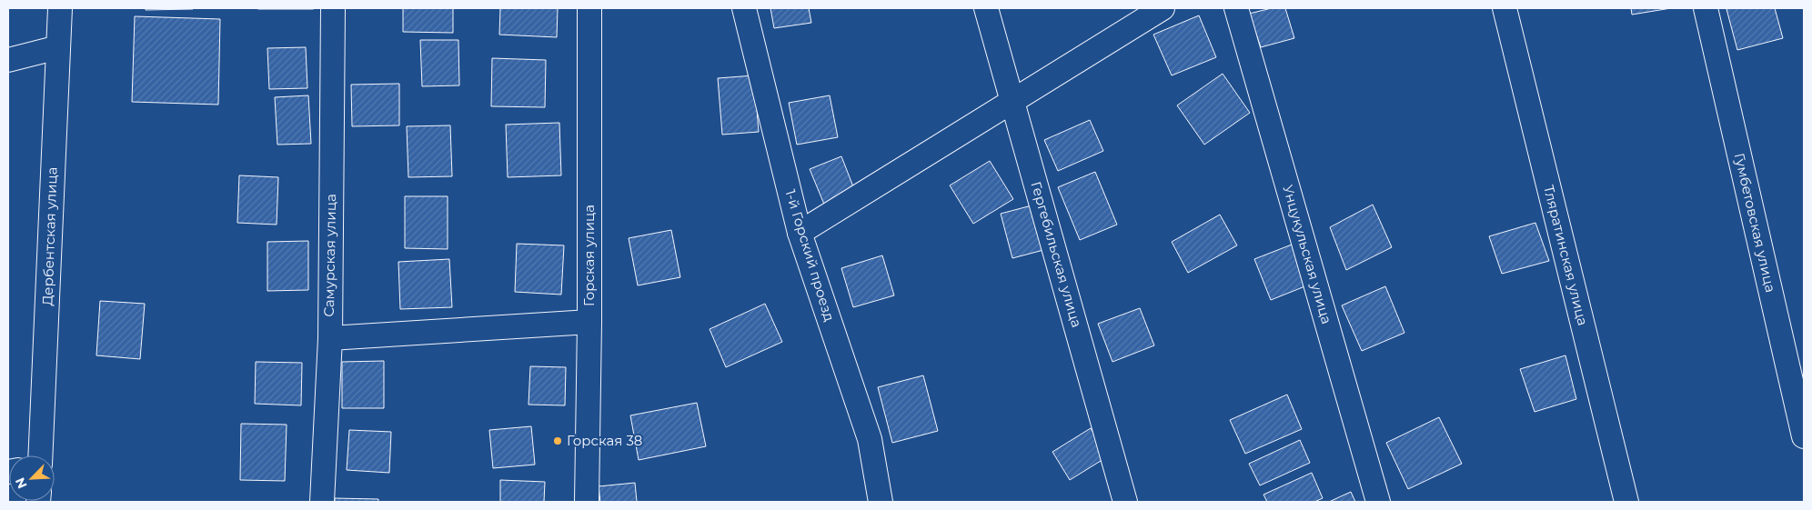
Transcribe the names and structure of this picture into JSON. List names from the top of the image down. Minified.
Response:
{"streets":{"street":["Гумбетовская улица","Дербентская улица","Гергебильская улица","Унцукульская улица","Самурская улица","Горская улица","1-й Горский проезд","Тляратинская улица"]},"places":["Горская 38"],"north":"bottom left"}
